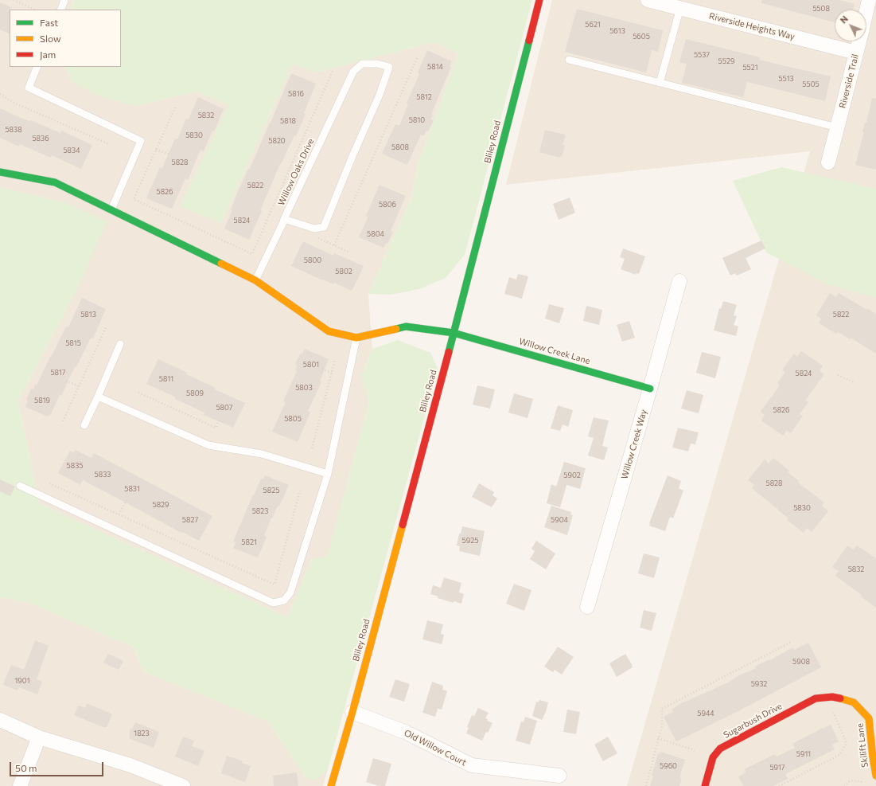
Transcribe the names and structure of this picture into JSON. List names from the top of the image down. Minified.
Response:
{"streets":{"street":["Riverside Heights Way","Riverside Trail","Bliley Road","Willow Creek Lane","Willow Creek Way","Sugarbush Drive","Skilift Lane","Old Willow Court"],"lane":["Willow Oaks Drive"]},"crossings":[["Riverside Heights Way","Riverside Trail"],["Bliley Road","Willow Creek Lane"],["Bliley Road","Old Willow Court"],["Willow Creek Lane","Willow Creek Way"],["Sugarbush Drive","Skilift Lane"]],"house_numbers":["5508","5621","5613","5605","5537","5529","5814","5521","5513","5505","5816","5812","5832","5810","5818","5838","5830","5836","5820","5808","5834","5828","5822","5826","5806","5824","5804","5800","5802","5813","5822","5815","5801","5817","5824","5811","5803","5809","5819","5807","5826","5805","5835","5833","5902","5828","5831","5825","5829","5830","5823","5827","5904","5925","5821","5832","5908","1901","5932","5944","1823","5911","5960","5917"],"legend":["Fast","Slow","Jam"],"scale_bar":"50 m","north":"top left"}
